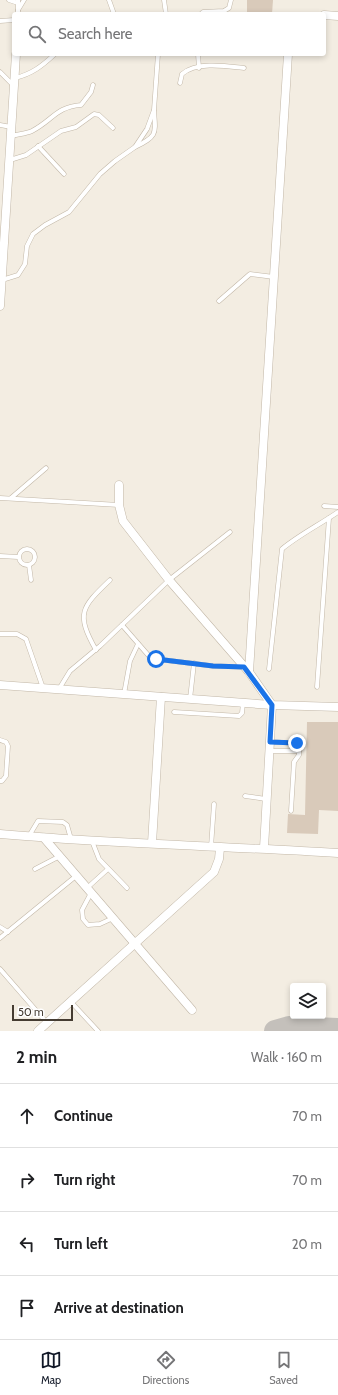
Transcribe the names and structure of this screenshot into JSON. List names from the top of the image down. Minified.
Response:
{"scale_bar":"50 m","page":{"search":"Search here","scale":"50 m","heading":["2 min","Walk · 160 m"],"list":[["Continue","70 m"],["Turn right","70 m"],["Turn left","20 m"],"Arrive at destination"],"nav":["Map","Directions","Saved"]}}
